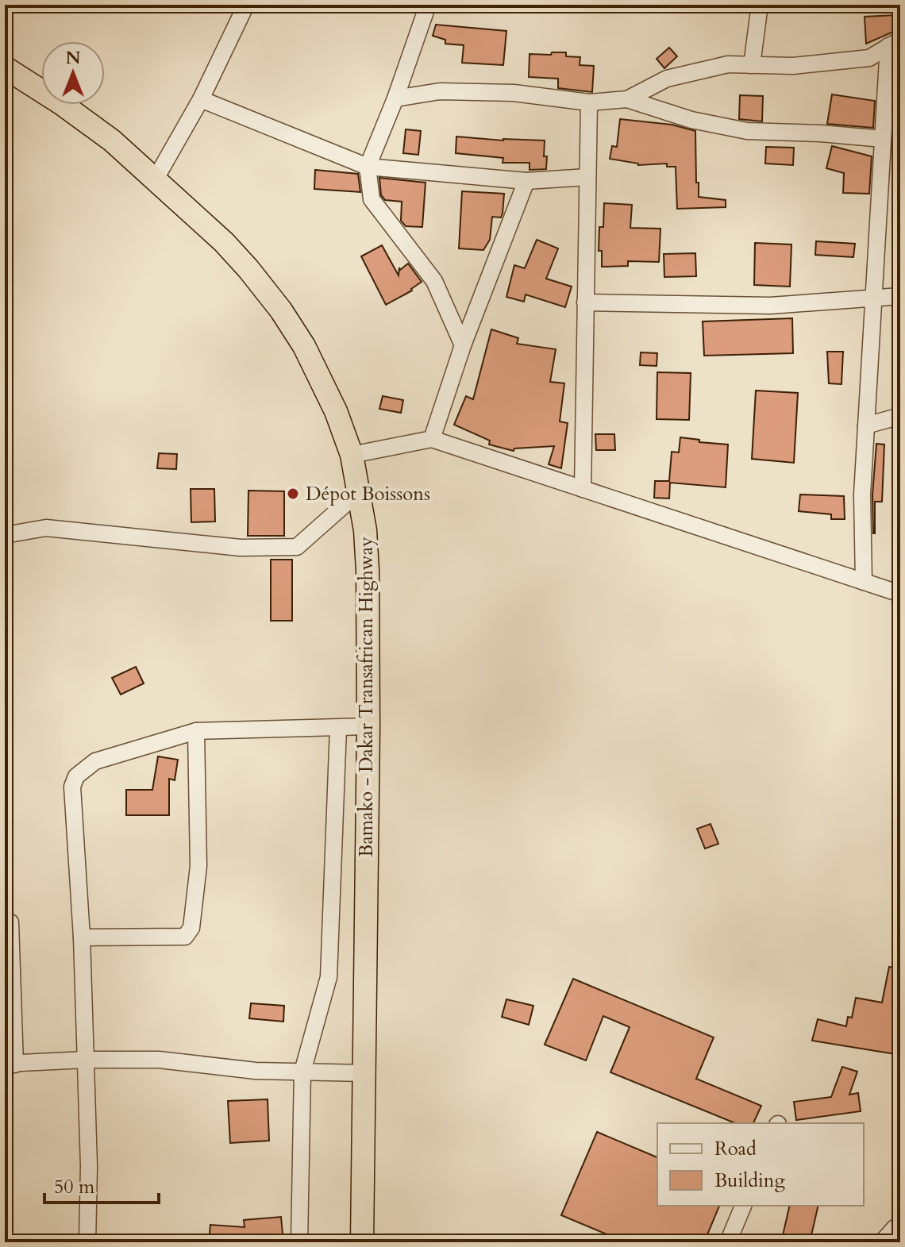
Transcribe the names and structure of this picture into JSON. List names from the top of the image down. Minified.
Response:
{"streets":{"highway":["Bamako - Dakar Transafrican Highway"]},"places":["Dépot Boissons"],"legend":["Road","Building"],"scale_bar":"50 m","north":"top"}
